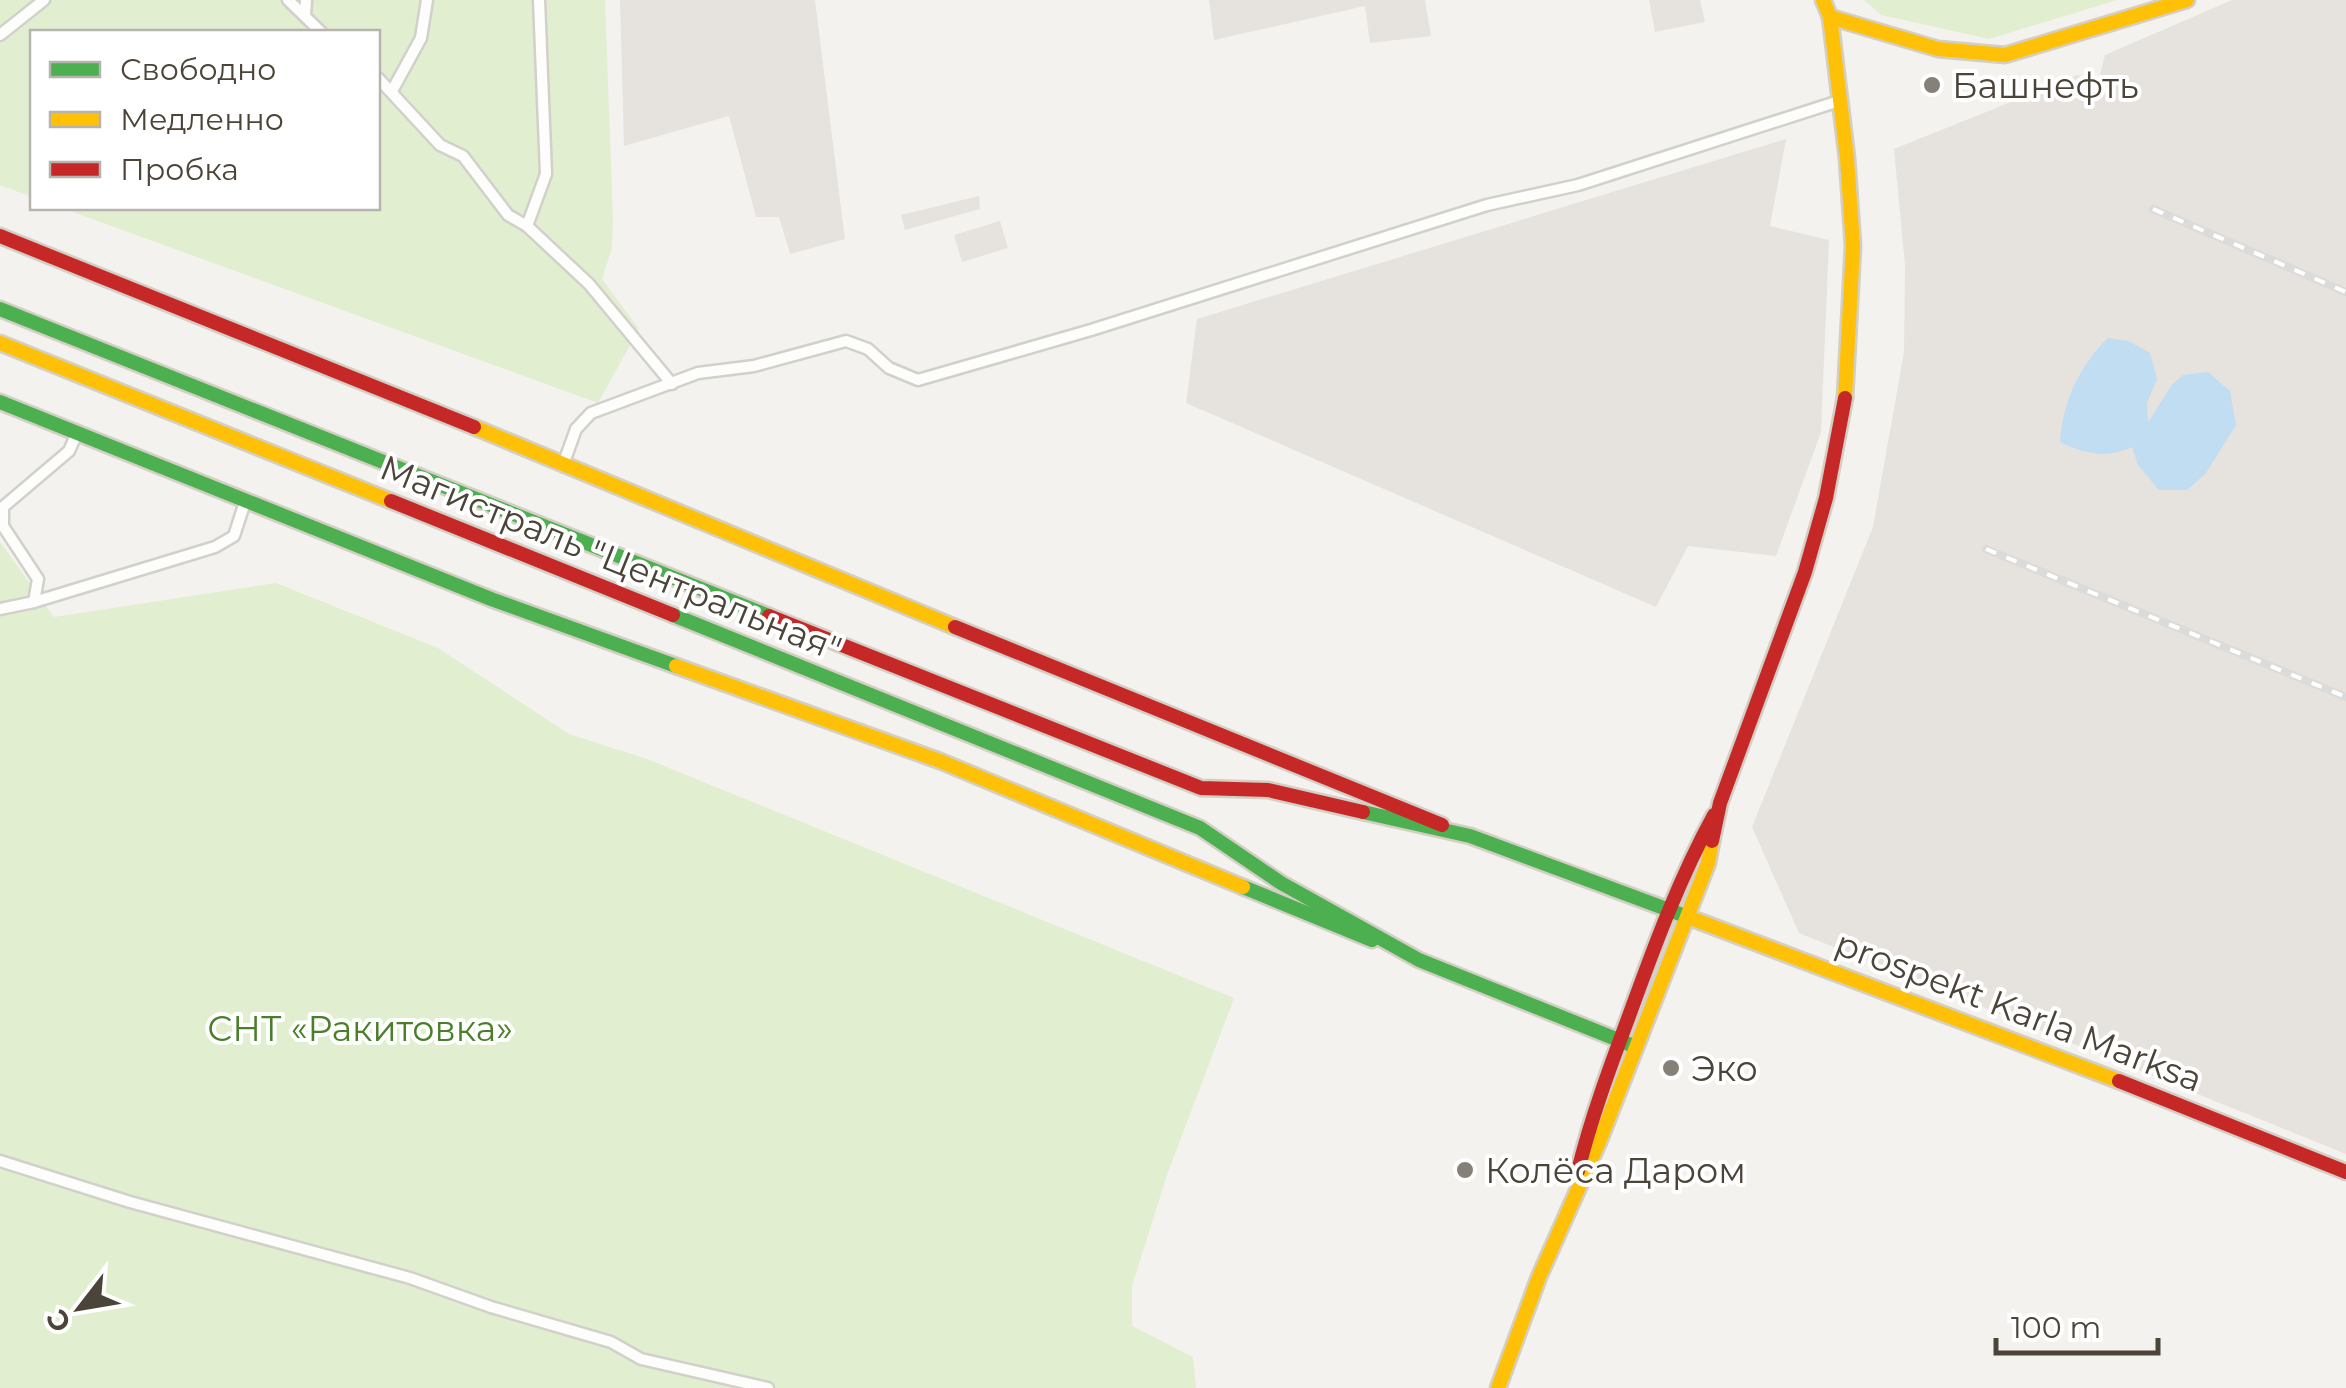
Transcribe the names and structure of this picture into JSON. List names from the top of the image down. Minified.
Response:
{"streets":{"main road":["Магистраль \"Центральная\"","prospekt Karla Marksa"]},"crossings":[["Магистраль \"Центральная\"","prospekt Karla Marksa"]],"parks":["СНТ «Ракитовка»"],"places":["Башнефть","Эко","Колёса Даром"],"legend":["Свободно","Медленно","Пробка"],"scale_bar":"100 m","north":"bottom left"}
